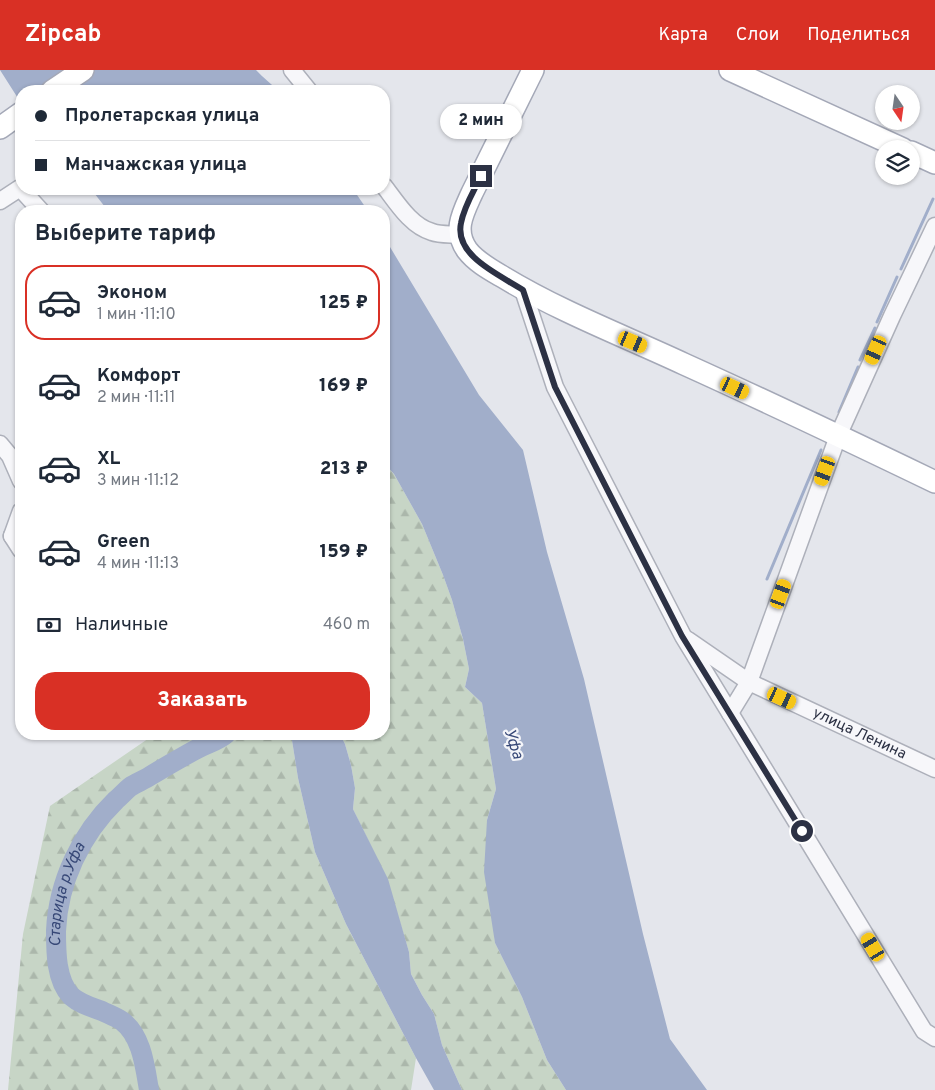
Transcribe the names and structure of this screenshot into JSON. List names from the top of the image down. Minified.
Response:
{"streets":{"street":["улица Ленина"]},"water":["Уфа","Старица р.Уфа"],"north":"bottom","page":{"header":"Zipcab","nav":["Карта","Слои","Поделиться"],"banner":["Пролетарская улица","Манчажская улица"],"bubble":"2 мин","heading":"Выберите тариф","list":[{"name":"Эконом","note":"1 мин · 11:10","value":"125 ₽"},{"name":"Комфорт","note":"2 мин · 11:11","value":"169 ₽"},{"name":"XL","note":"3 мин · 11:12","value":"213 ₽"},{"name":"Green","note":"4 мин · 11:13","value":"159 ₽"}],"pay":["Наличные","460 m"],"buttons":"Заказать"}}
